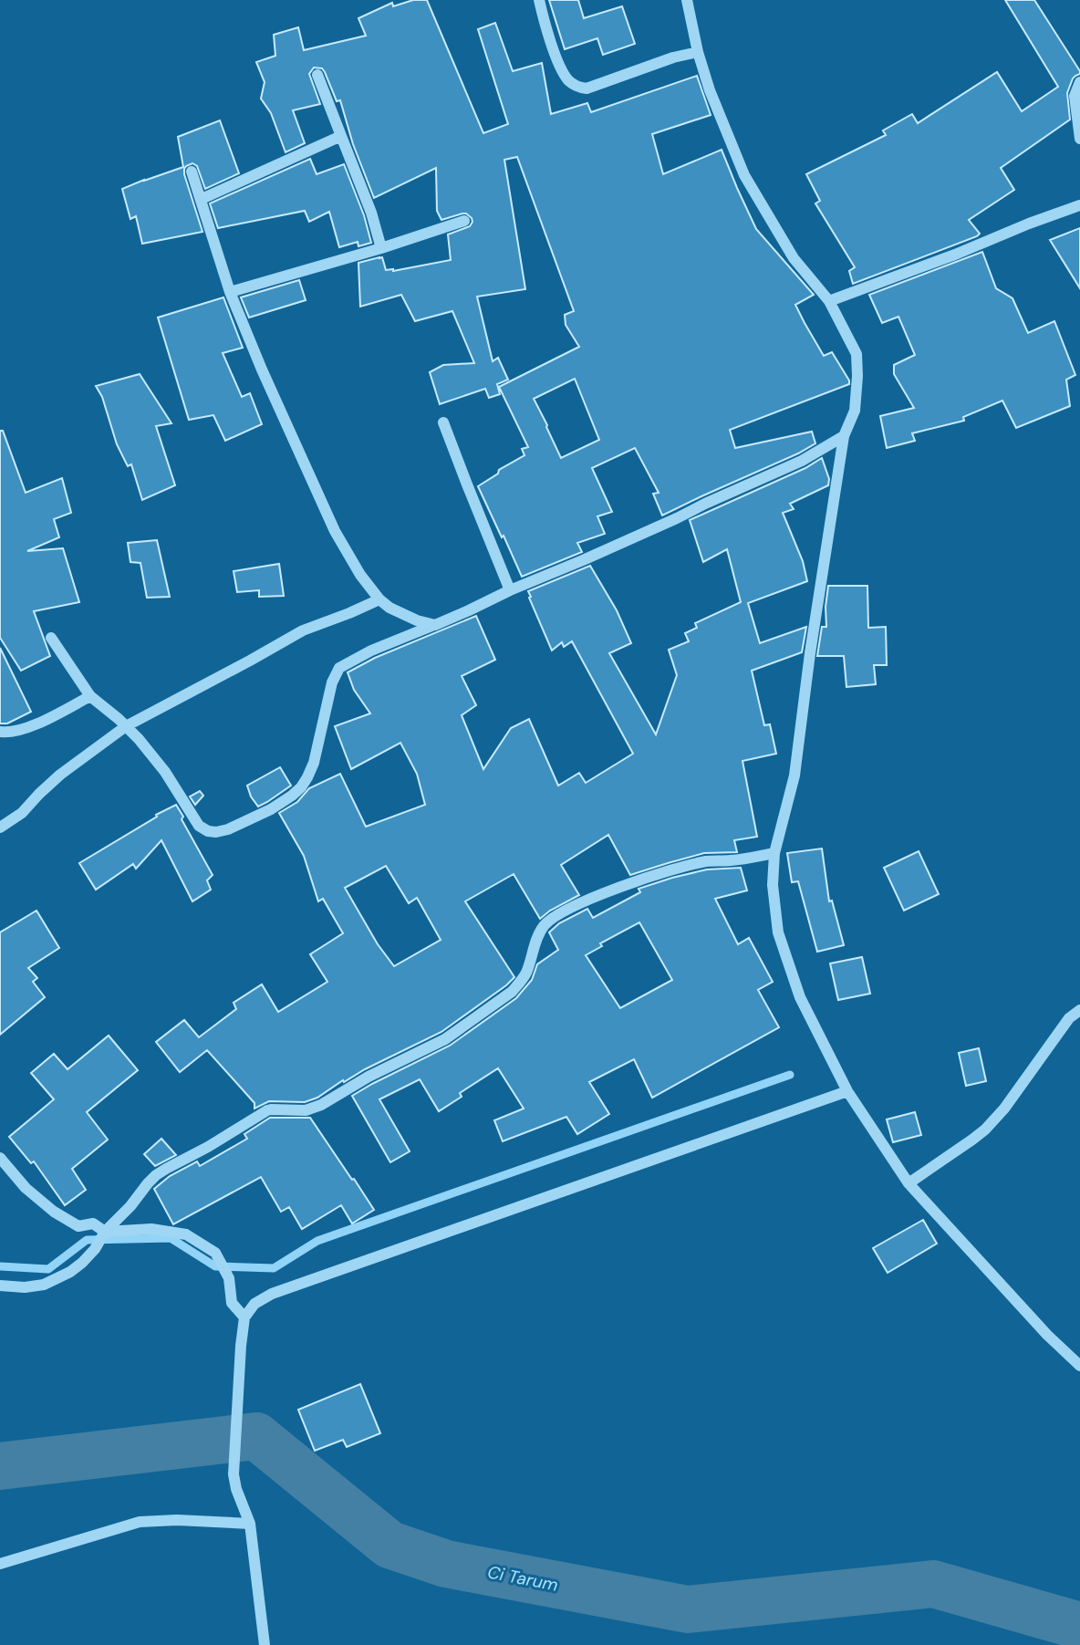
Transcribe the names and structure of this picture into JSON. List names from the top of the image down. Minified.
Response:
{"water":["Ci Tarum"]}
